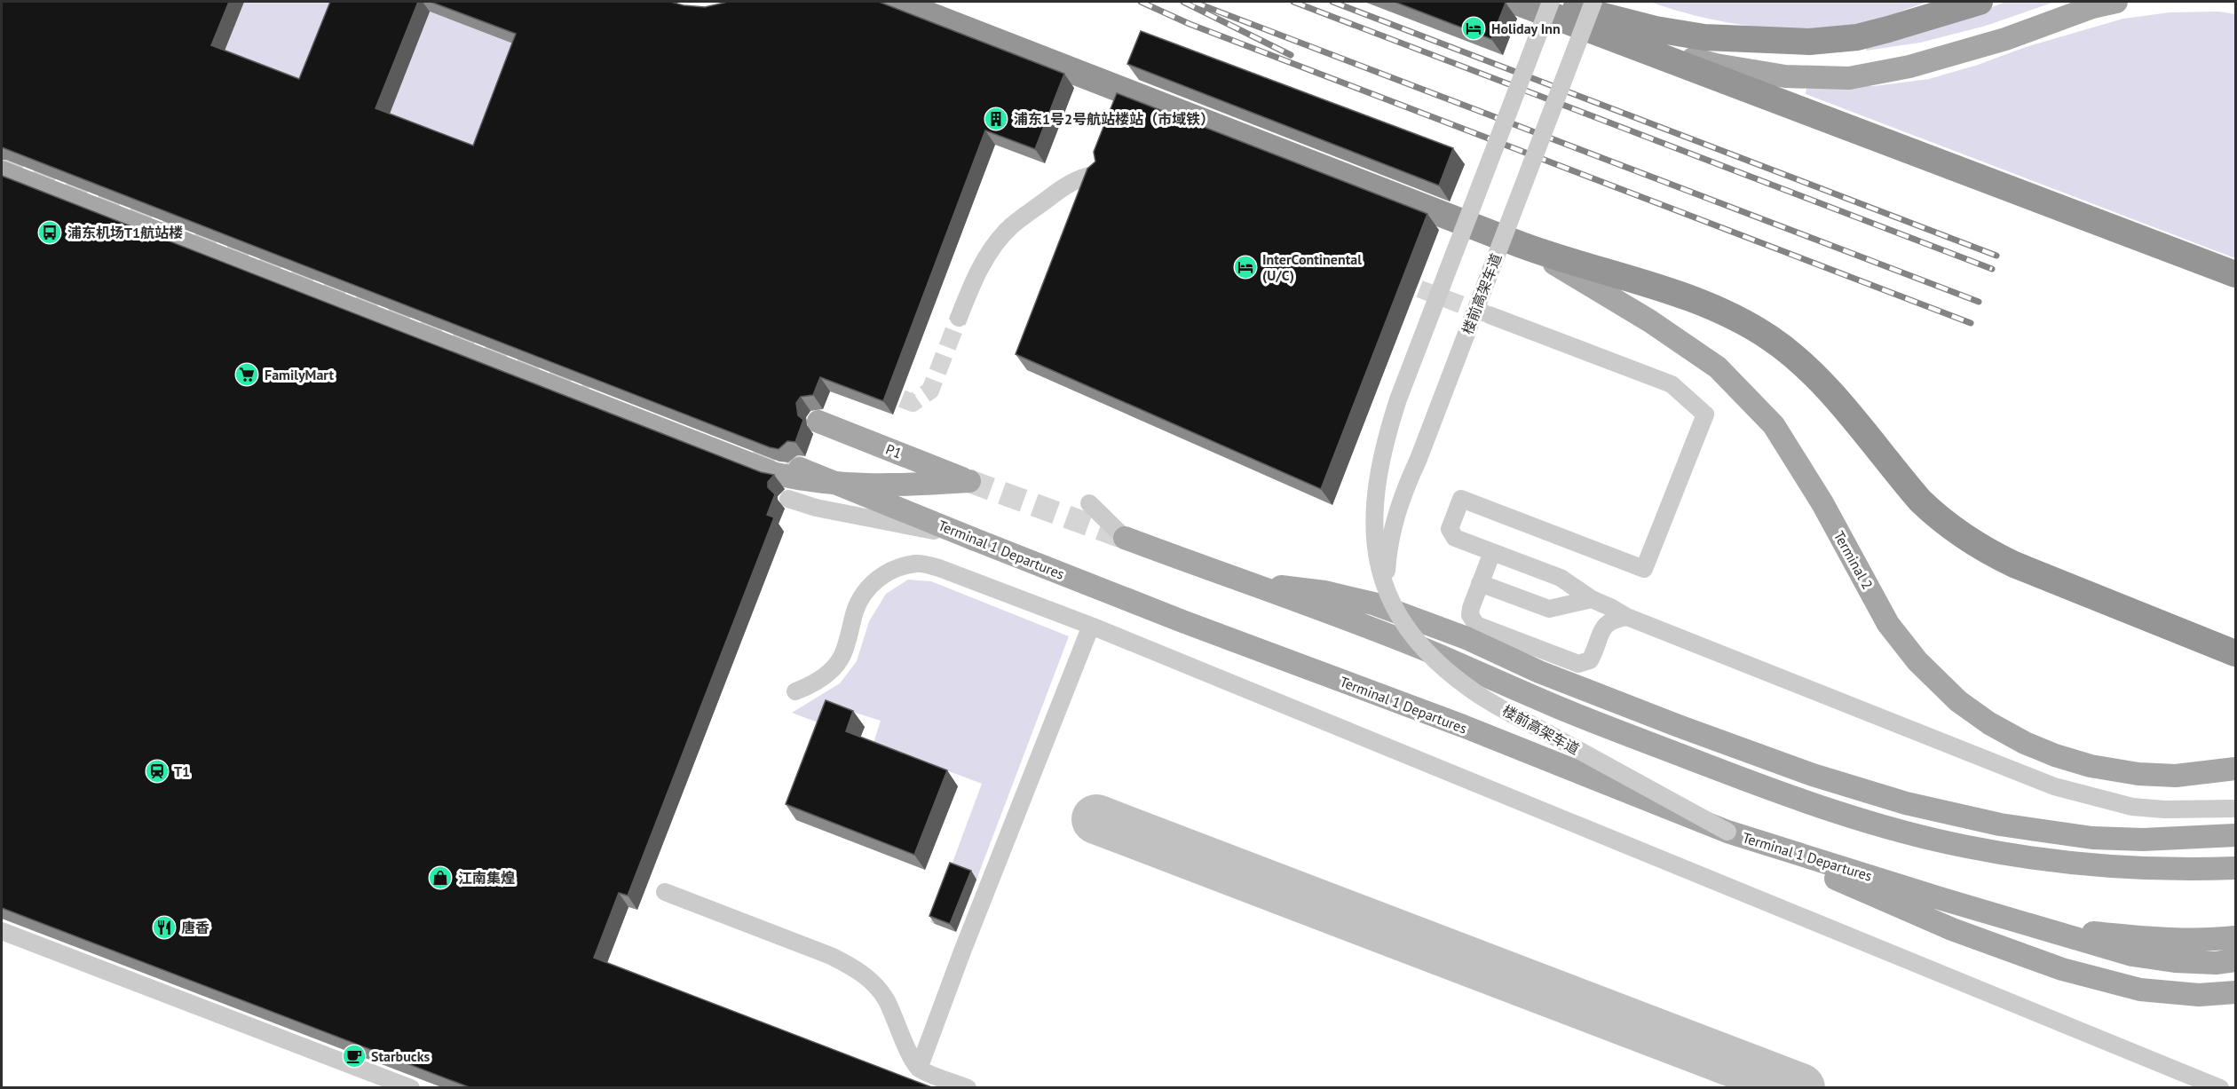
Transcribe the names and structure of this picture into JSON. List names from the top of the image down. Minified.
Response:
{"streets":{"main road":["P1","Terminal 1 Departures","Terminal 2"],"street":["楼前高架车道"]},"crossings":[["楼前高架车道","Terminal 1 Departures"]],"places":{"hotel":["Holiday Inn","InterContinental (U/C)"],"building":["浦东1号2号航站楼站（市域铁）"],"bus stop":["浦东机场T1航站楼"],"supermarket":["FamilyMart"],"station":["T1"],"shop":["江南集煌"],"restaurant":["唐香"],"cafe":["Starbucks"]}}
